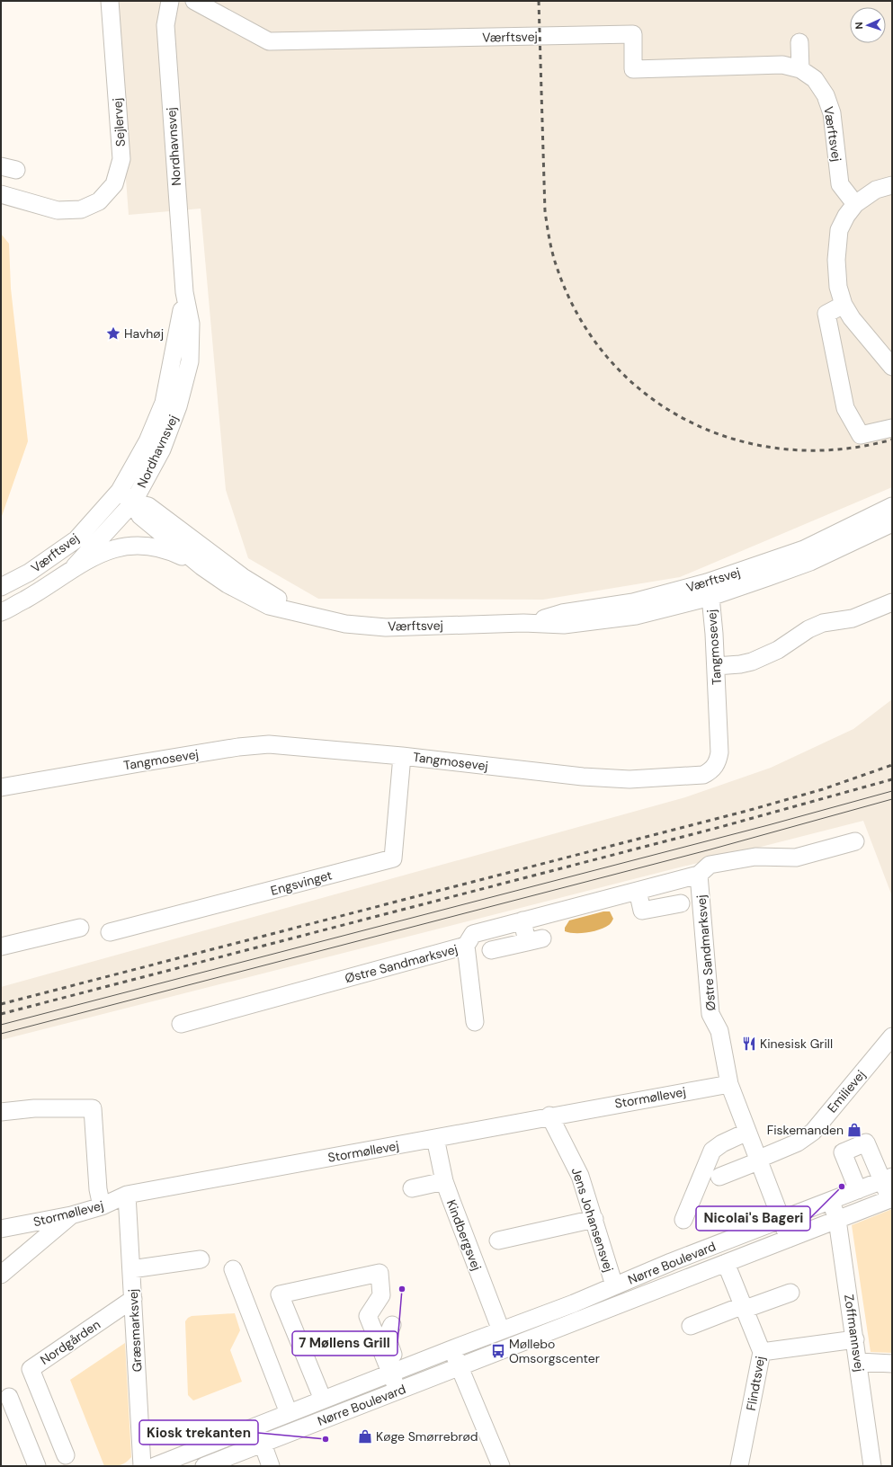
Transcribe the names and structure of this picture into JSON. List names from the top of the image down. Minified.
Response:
{"streets":{"street":["Værftsvej","Sejlervej","Nordhavnsvej","Tangmosevej","Engsvinget","Østre Sandmarksvej","Emilievej","Stormøllevej","Jens Johansensvej","Kindbergsvej","Nørre Boulevard","Græsmarksvej","Zoffmannsvej","Nordgården","Flindtsvej"]},"crossings":[["Værftsvej","Nordhavnsvej"],["Værftsvej","Tangmosevej"],["Tangmosevej","Engsvinget"],["Østre Sandmarksvej","Emilievej"],["Østre Sandmarksvej","Stormøllevej"],["Østre Sandmarksvej","Nørre Boulevard"],["Stormøllevej","Jens Johansensvej"],["Stormøllevej","Kindbergsvej"],["Stormøllevej","Græsmarksvej"],["Jens Johansensvej","Nørre Boulevard"],["Kindbergsvej","Nørre Boulevard"],["Nørre Boulevard","Zoffmannsvej"],["Nørre Boulevard","Flindtsvej"],["Græsmarksvej","Nordgården"]],"places":{"place":["Havhøj"],"restaurant":["Kinesisk Grill"],"shop":["Fiskemanden","Køge Smørrebrød"],"other":["Nicolai's Bageri","7 Møllens Grill","Kiosk trekanten"],"bus stop":["Møllebo Omsorgscenter"]},"north":"left"}
